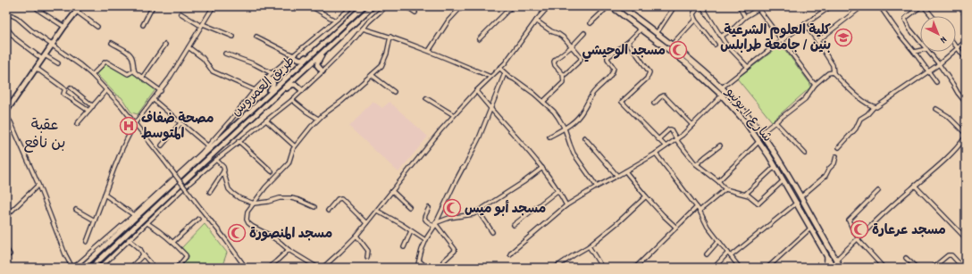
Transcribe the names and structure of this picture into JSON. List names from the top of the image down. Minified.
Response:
{"streets":{"highway":["شارع 11 يونيو"],"main road":["طريق العمروس"]},"districts":["عقبة بن نافع"],"places":{"school or university":["كلية العلوم الشرعية بنين / جامعة طرابلس"],"mosque":["مسجد الوحيشي","مسجد أبو ميس","مسجد عرعارة","مسجد المنصورة"],"hospital":["مصحة ضفاف المتوسط"]},"north":"bottom right"}
